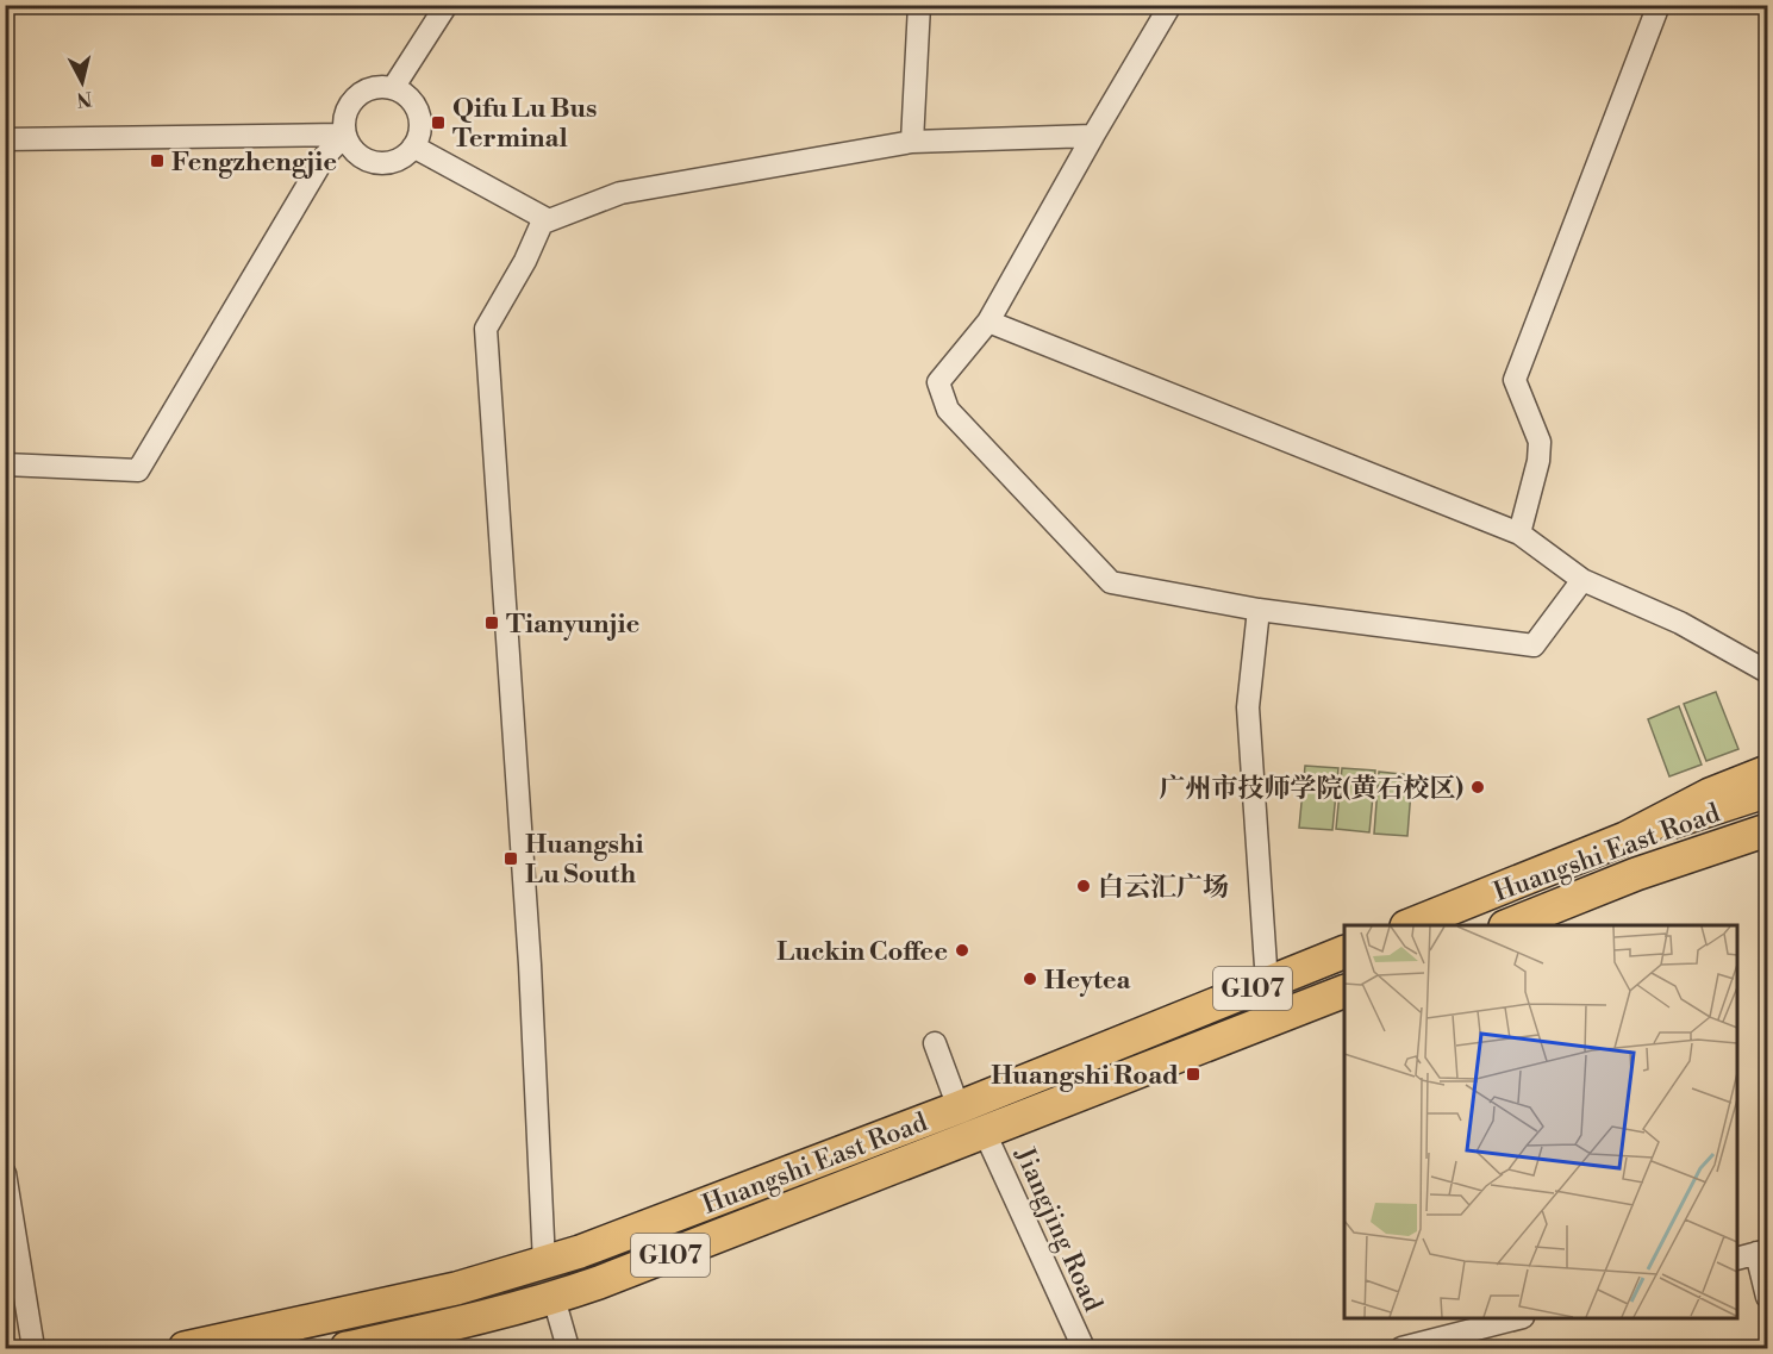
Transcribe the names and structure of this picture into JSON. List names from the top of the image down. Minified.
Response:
{"streets":{"highway":["Huangshi East Road","G107"],"street":["Jiangjing Road"]},"crossings":[["Huangshi East Road","Jiangjing Road"]],"places":{"transit":["Qifu Lu Bus Terminal","Fengzhengjie","Tianyunjie","Huangshi Lu South","Huangshi Road"],"other":["广州市技师学院(黄石校区)","白云汇广场","Luckin Coffee","Heytea"]},"north":"bottom"}
